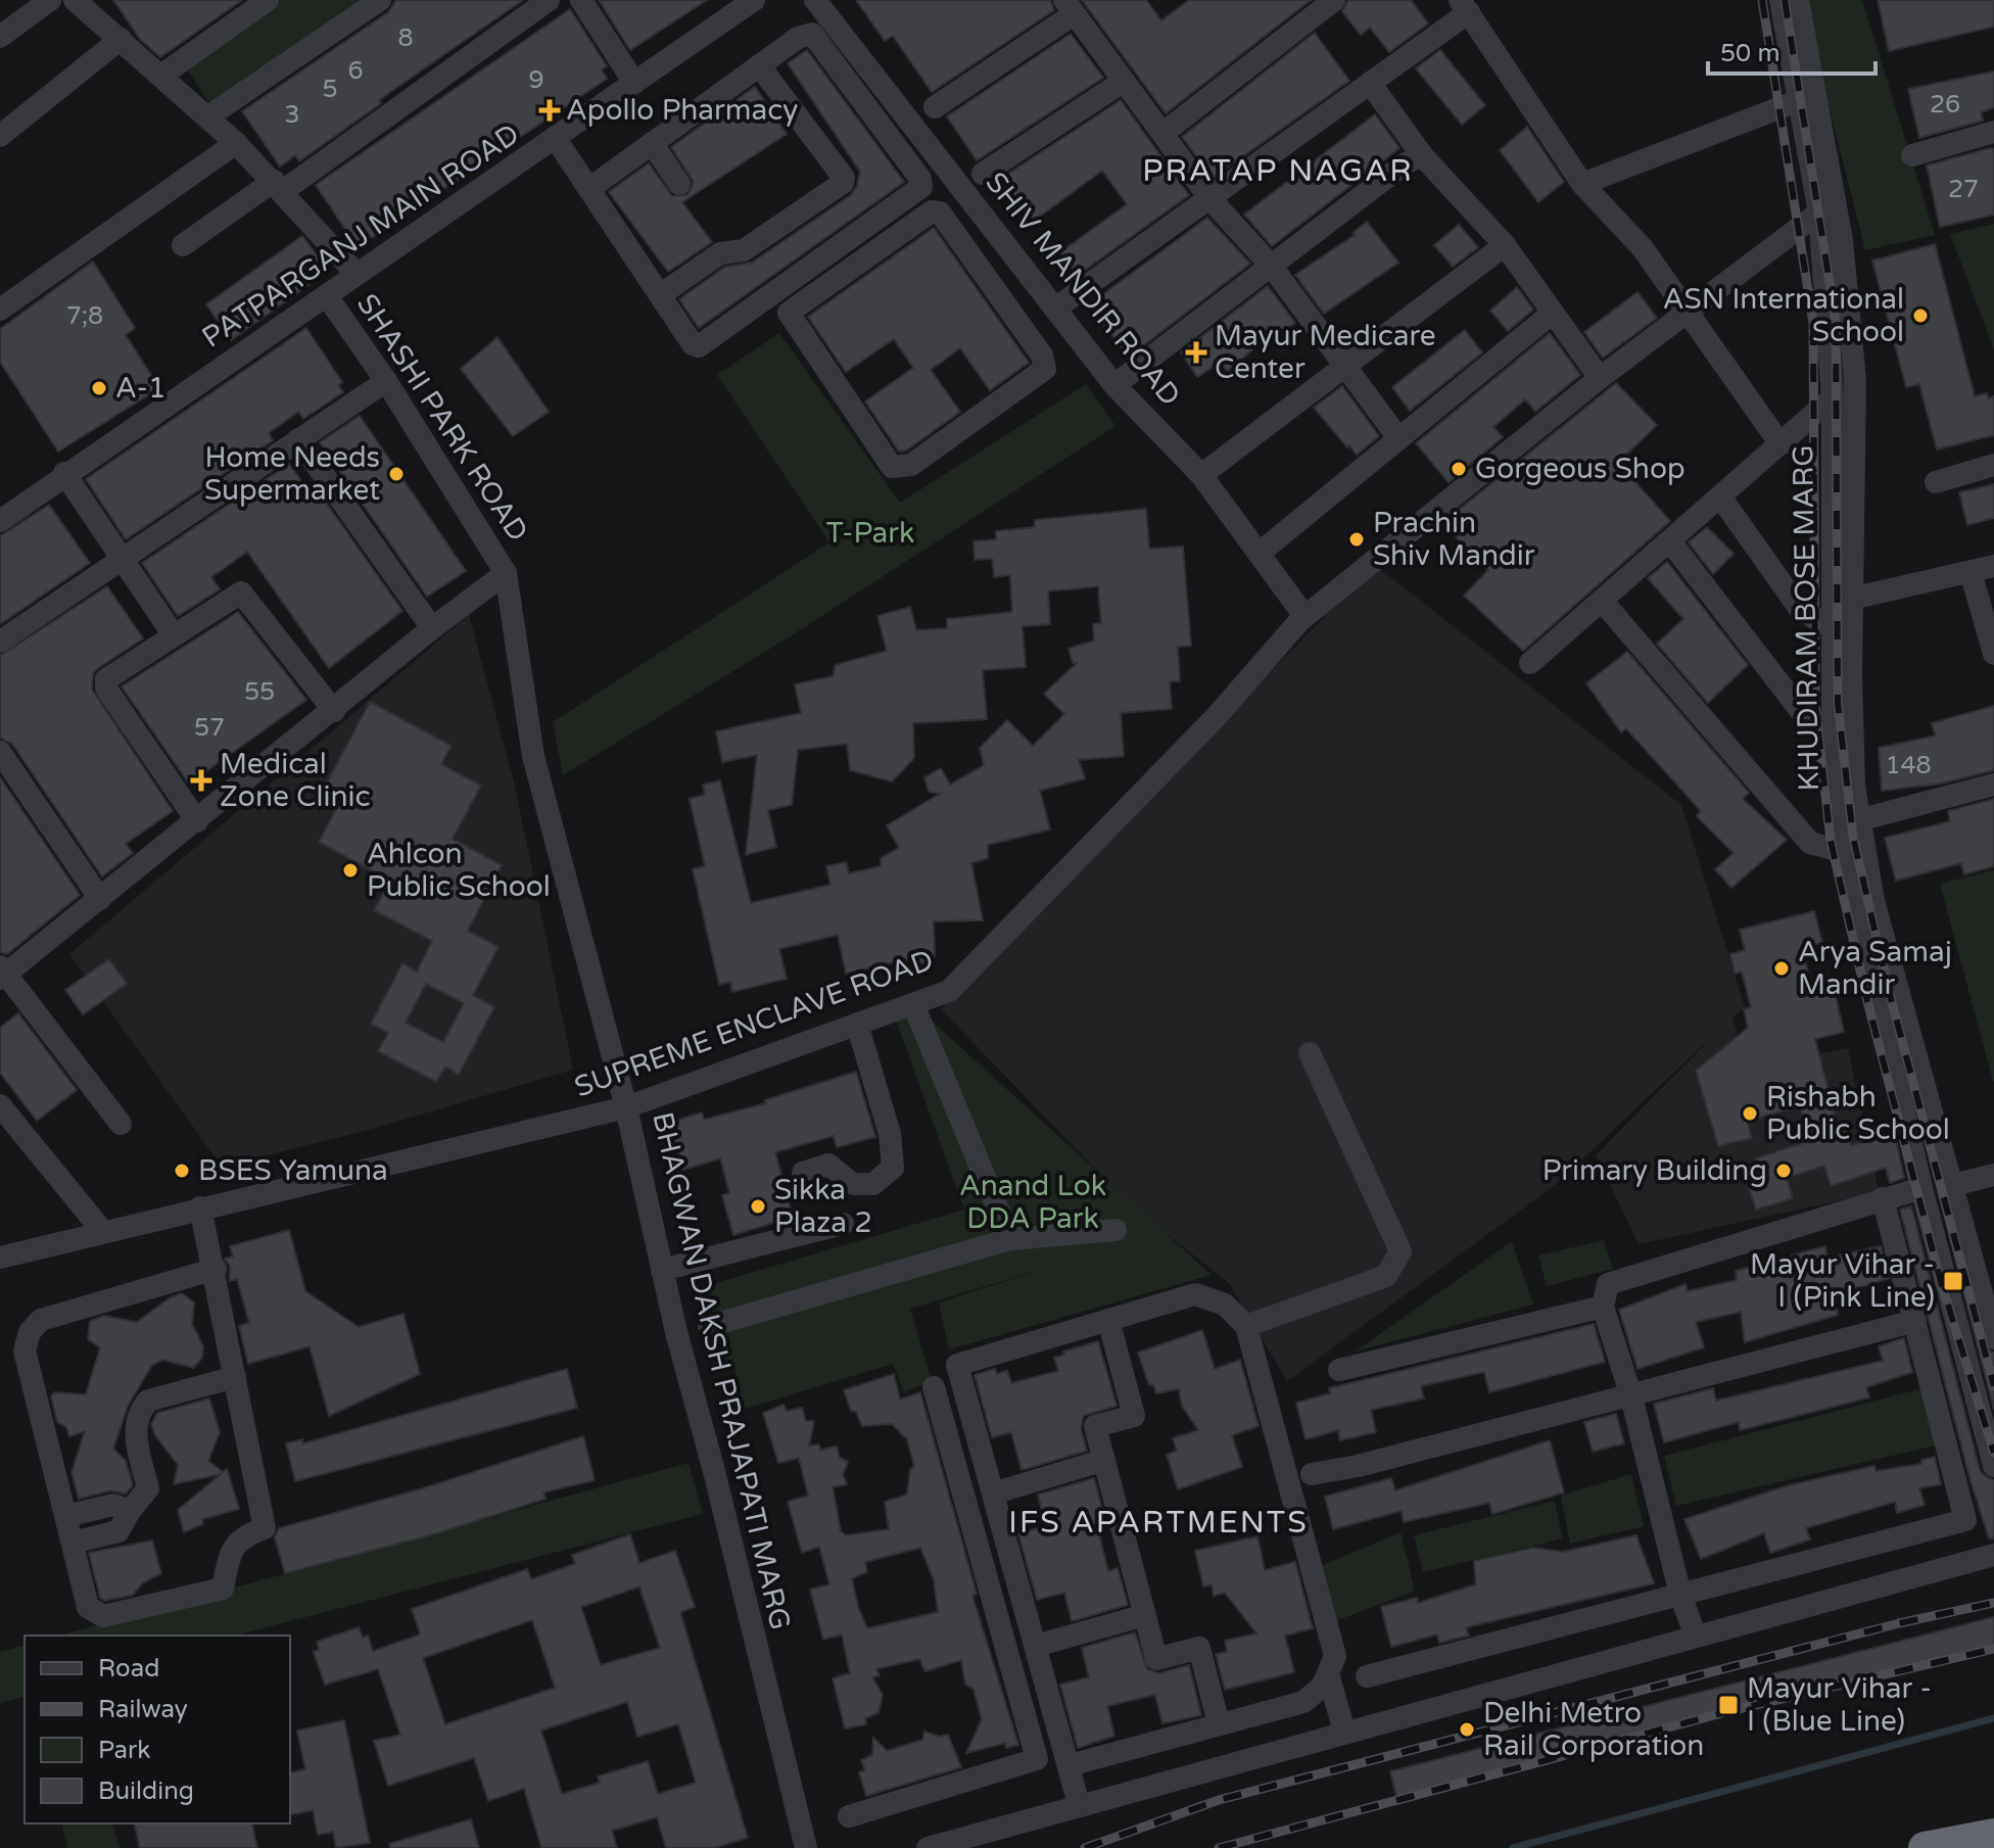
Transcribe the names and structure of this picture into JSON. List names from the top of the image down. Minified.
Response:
{"streets":{"street":["PATPARGANJ MAIN ROAD","SHIV MANDIR ROAD","SHASHI PARK ROAD","KHUDIRAM BOSE MARG","SUPREME ENCLAVE ROAD","BHAGWAN DAKSH PRAJAPATI MARG"]},"crossings":[["PATPARGANJ MAIN ROAD","SHASHI PARK ROAD"],["SHIV MANDIR ROAD","SUPREME ENCLAVE ROAD"],["SHASHI PARK ROAD","BHAGWAN DAKSH PRAJAPATI MARG"],["KHUDIRAM BOSE MARG","SUPREME ENCLAVE ROAD"],["SUPREME ENCLAVE ROAD","BHAGWAN DAKSH PRAJAPATI MARG"]],"districts":["PRATAP NAGAR","IFS APARTMENTS"],"parks":["T-Park","Anand Lok DDA Park"],"places":{"health":["Apollo Pharmacy","Mayur Medicare Center","Medical Zone Clinic"],"other":["ASN International School","A-1","Gorgeous Shop","Home Needs Supermarket","Prachin Shiv Mandir","Ahlcon Public School","Arya Samaj Mandir","Rishabh Public School","BSES Yamuna","Primary Building","Sikka Plaza 2","Delhi Metro Rail Corporation"],"transit":["Mayur Vihar - I (Pink Line)","Mayur Vihar - I (Blue Line)"]},"house_numbers":["8","6","9","5","26","3","27","7;8","55","57","148"],"legend":["Road","Railway","Park","Building"],"scale_bar":"50 m"}
